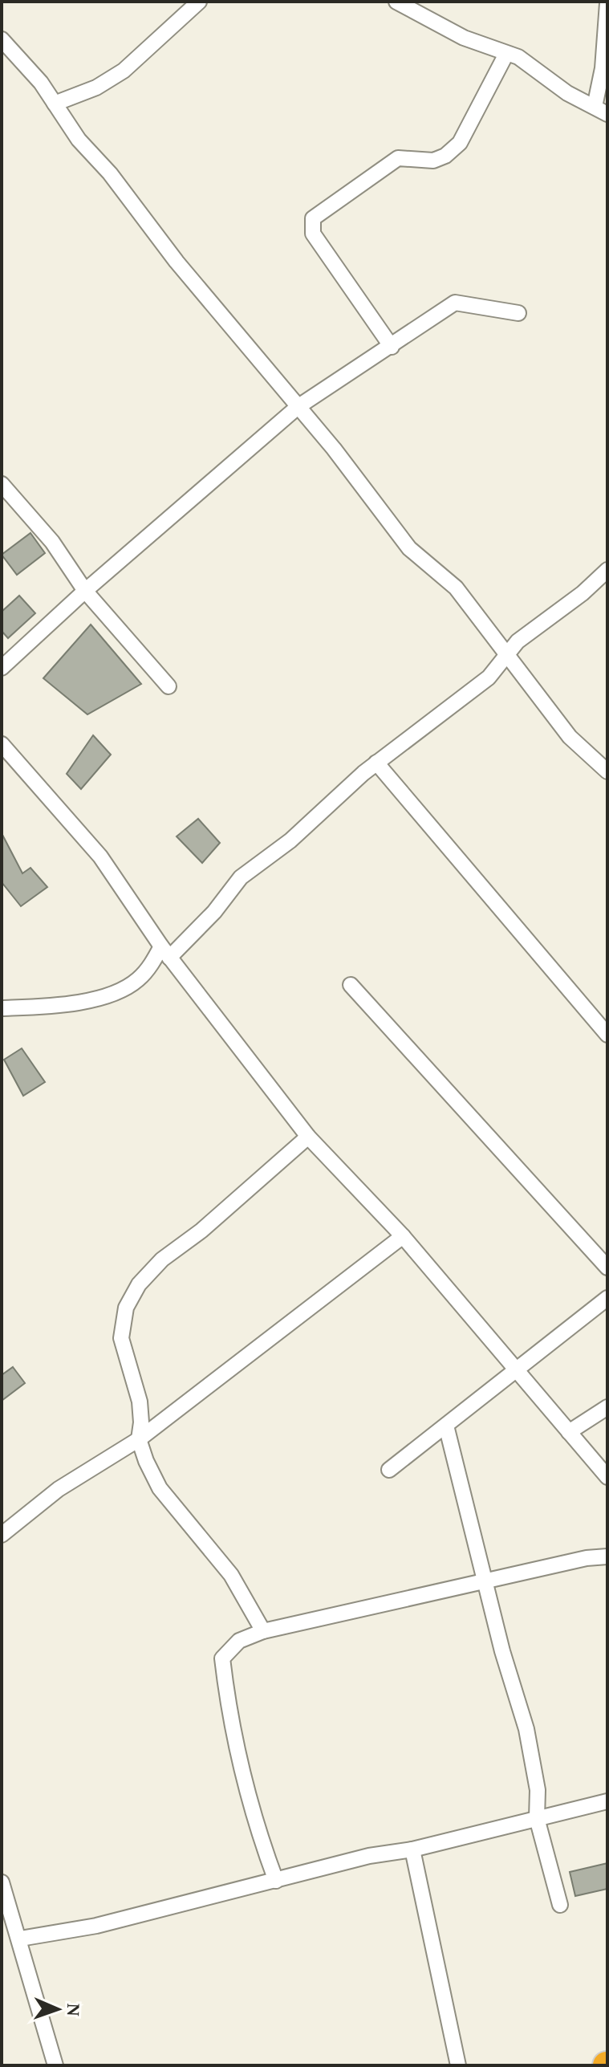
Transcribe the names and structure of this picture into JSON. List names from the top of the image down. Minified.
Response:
{"north":"right"}
